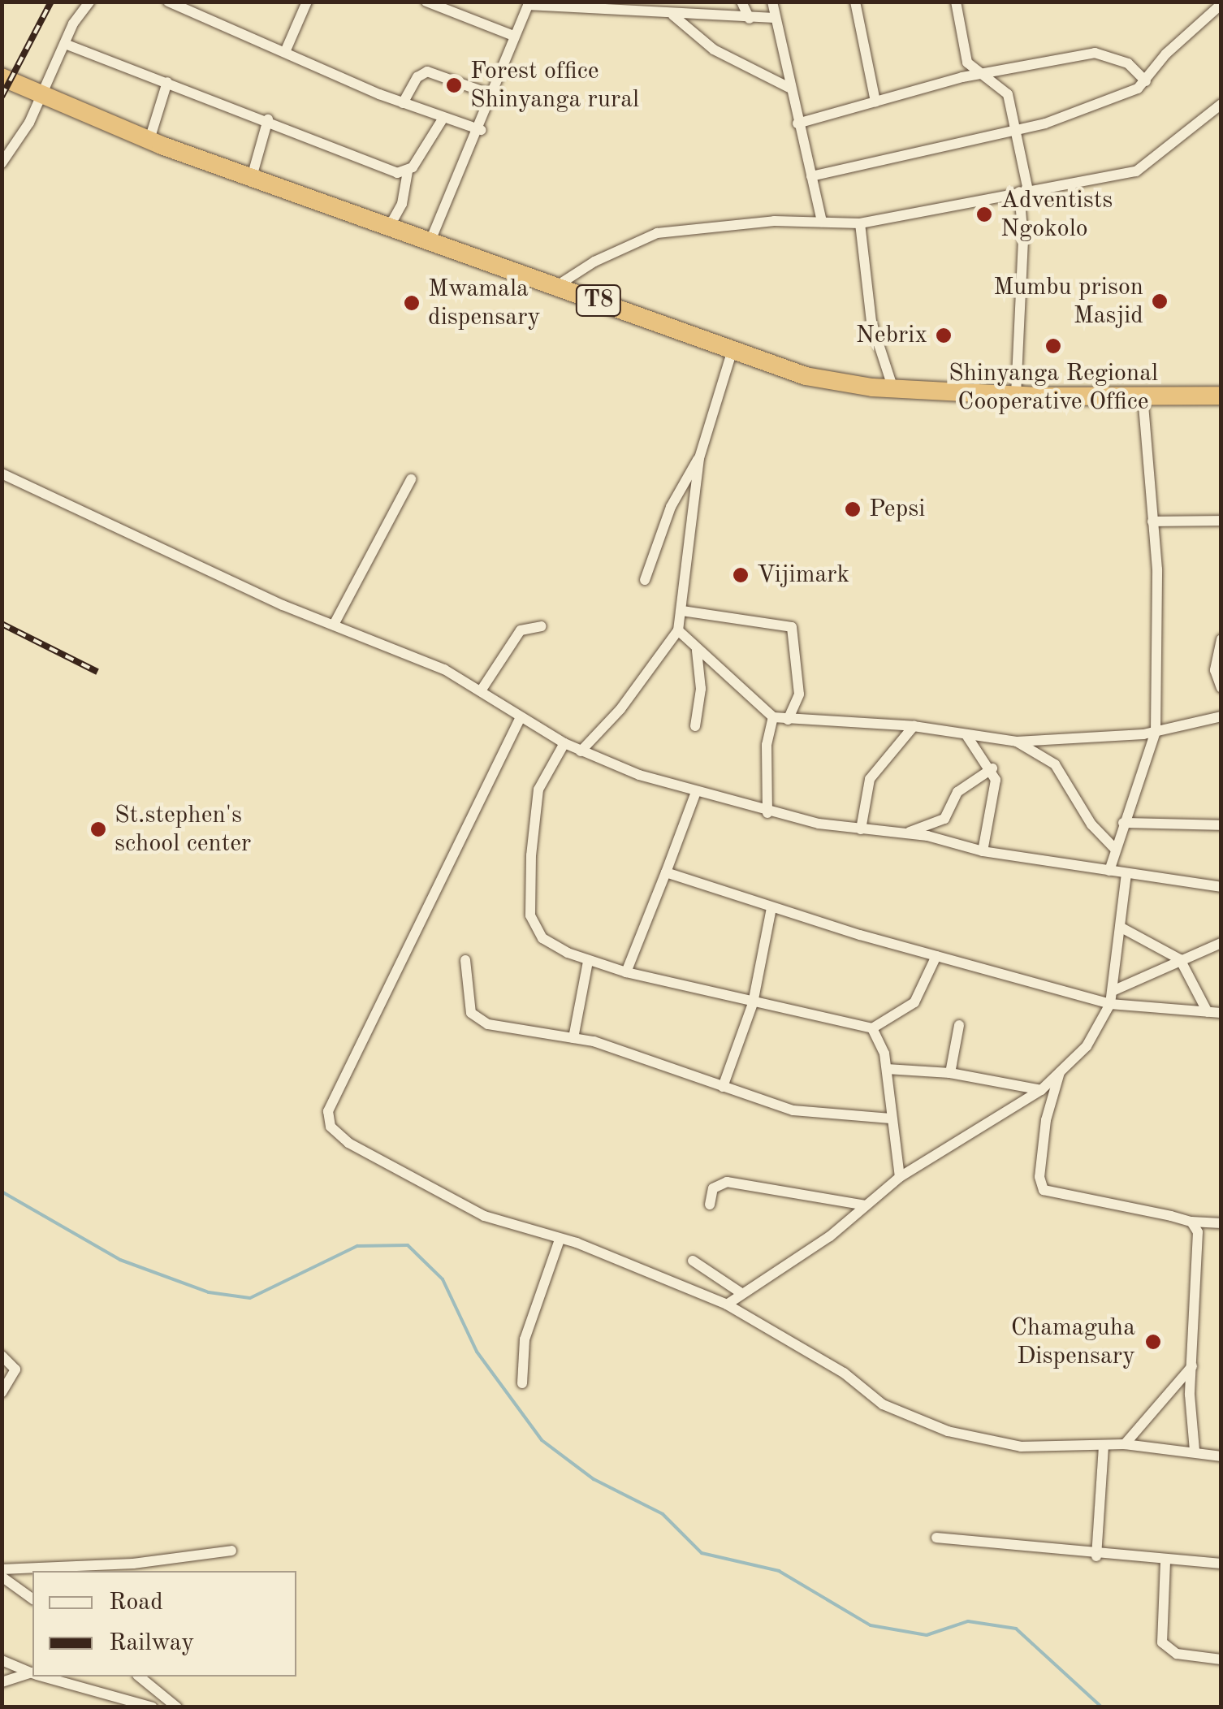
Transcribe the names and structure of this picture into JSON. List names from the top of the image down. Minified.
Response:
{"streets":{"highway":["T8"]},"places":["Forest office Shinyanga rural","Adventists Ngokolo","Mumbu prison Masjid","Mwamala dispensary","Nebrix","Shinyanga Regional Cooperative Office","Pepsi","Vijimark","St.stephen's school center","Chamaguha Dispensary"],"legend":["Road","Railway"]}
